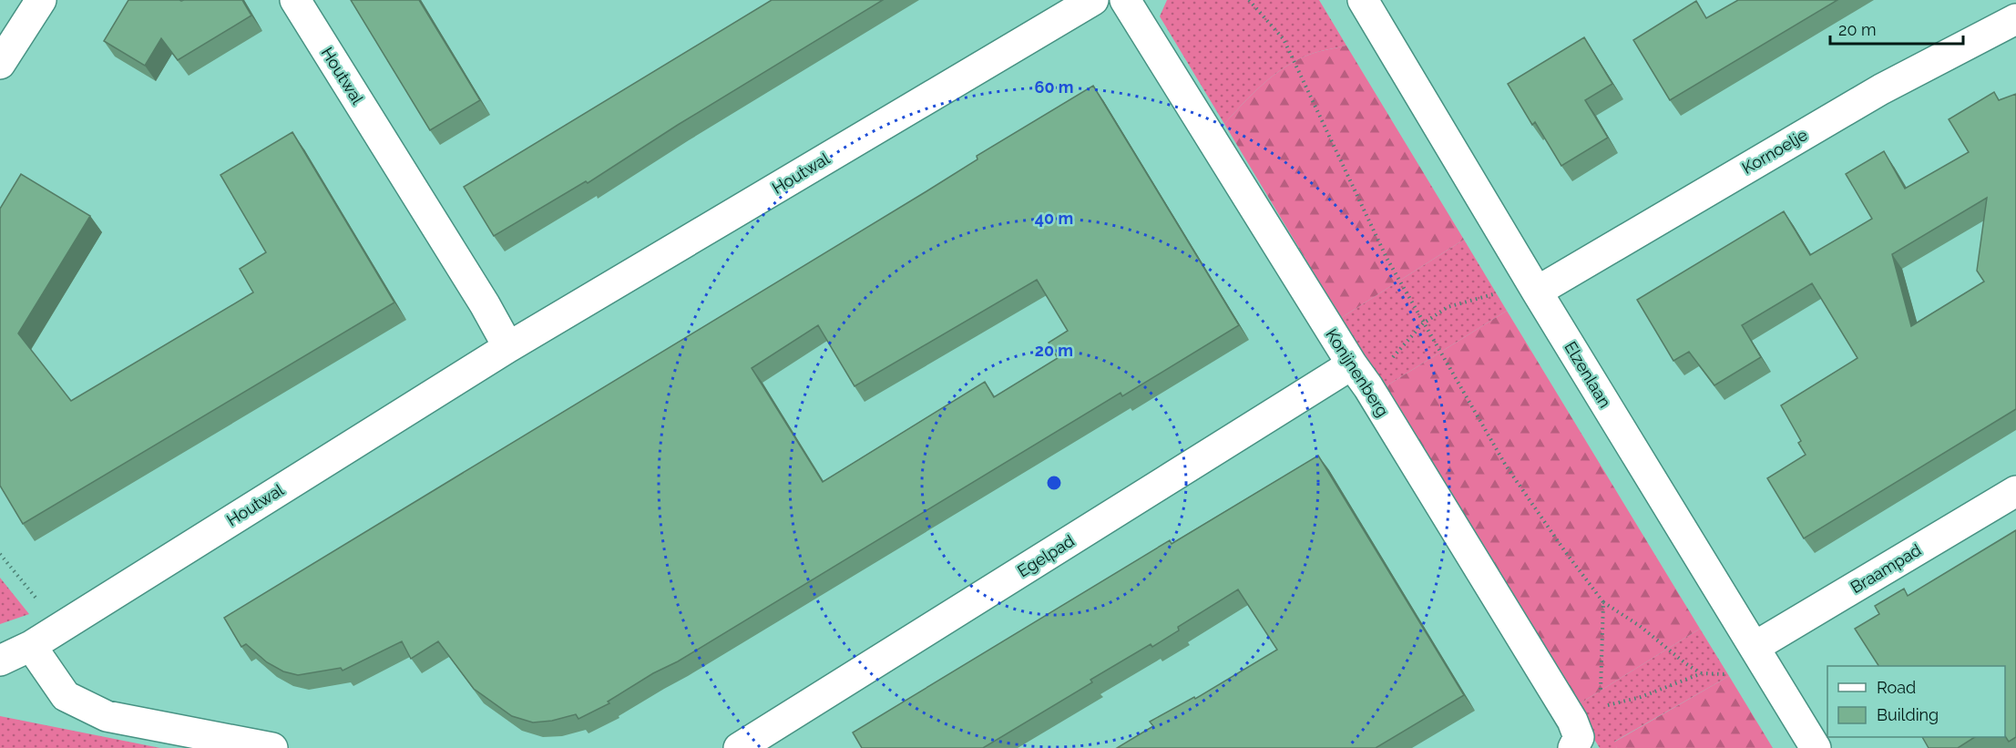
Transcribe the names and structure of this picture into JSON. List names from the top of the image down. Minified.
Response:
{"streets":{"street":["Houtwal","Kornoelje","Konijnenberg","Elzenlaan","Egelpad","Braampad"]},"crossings":[["Kornoelje","Elzenlaan"],["Konijnenberg","Egelpad"],["Elzenlaan","Braampad"]],"legend":["Road","Building"],"scale_bar":"20 m","rings":["60 m","40 m","20 m"]}
